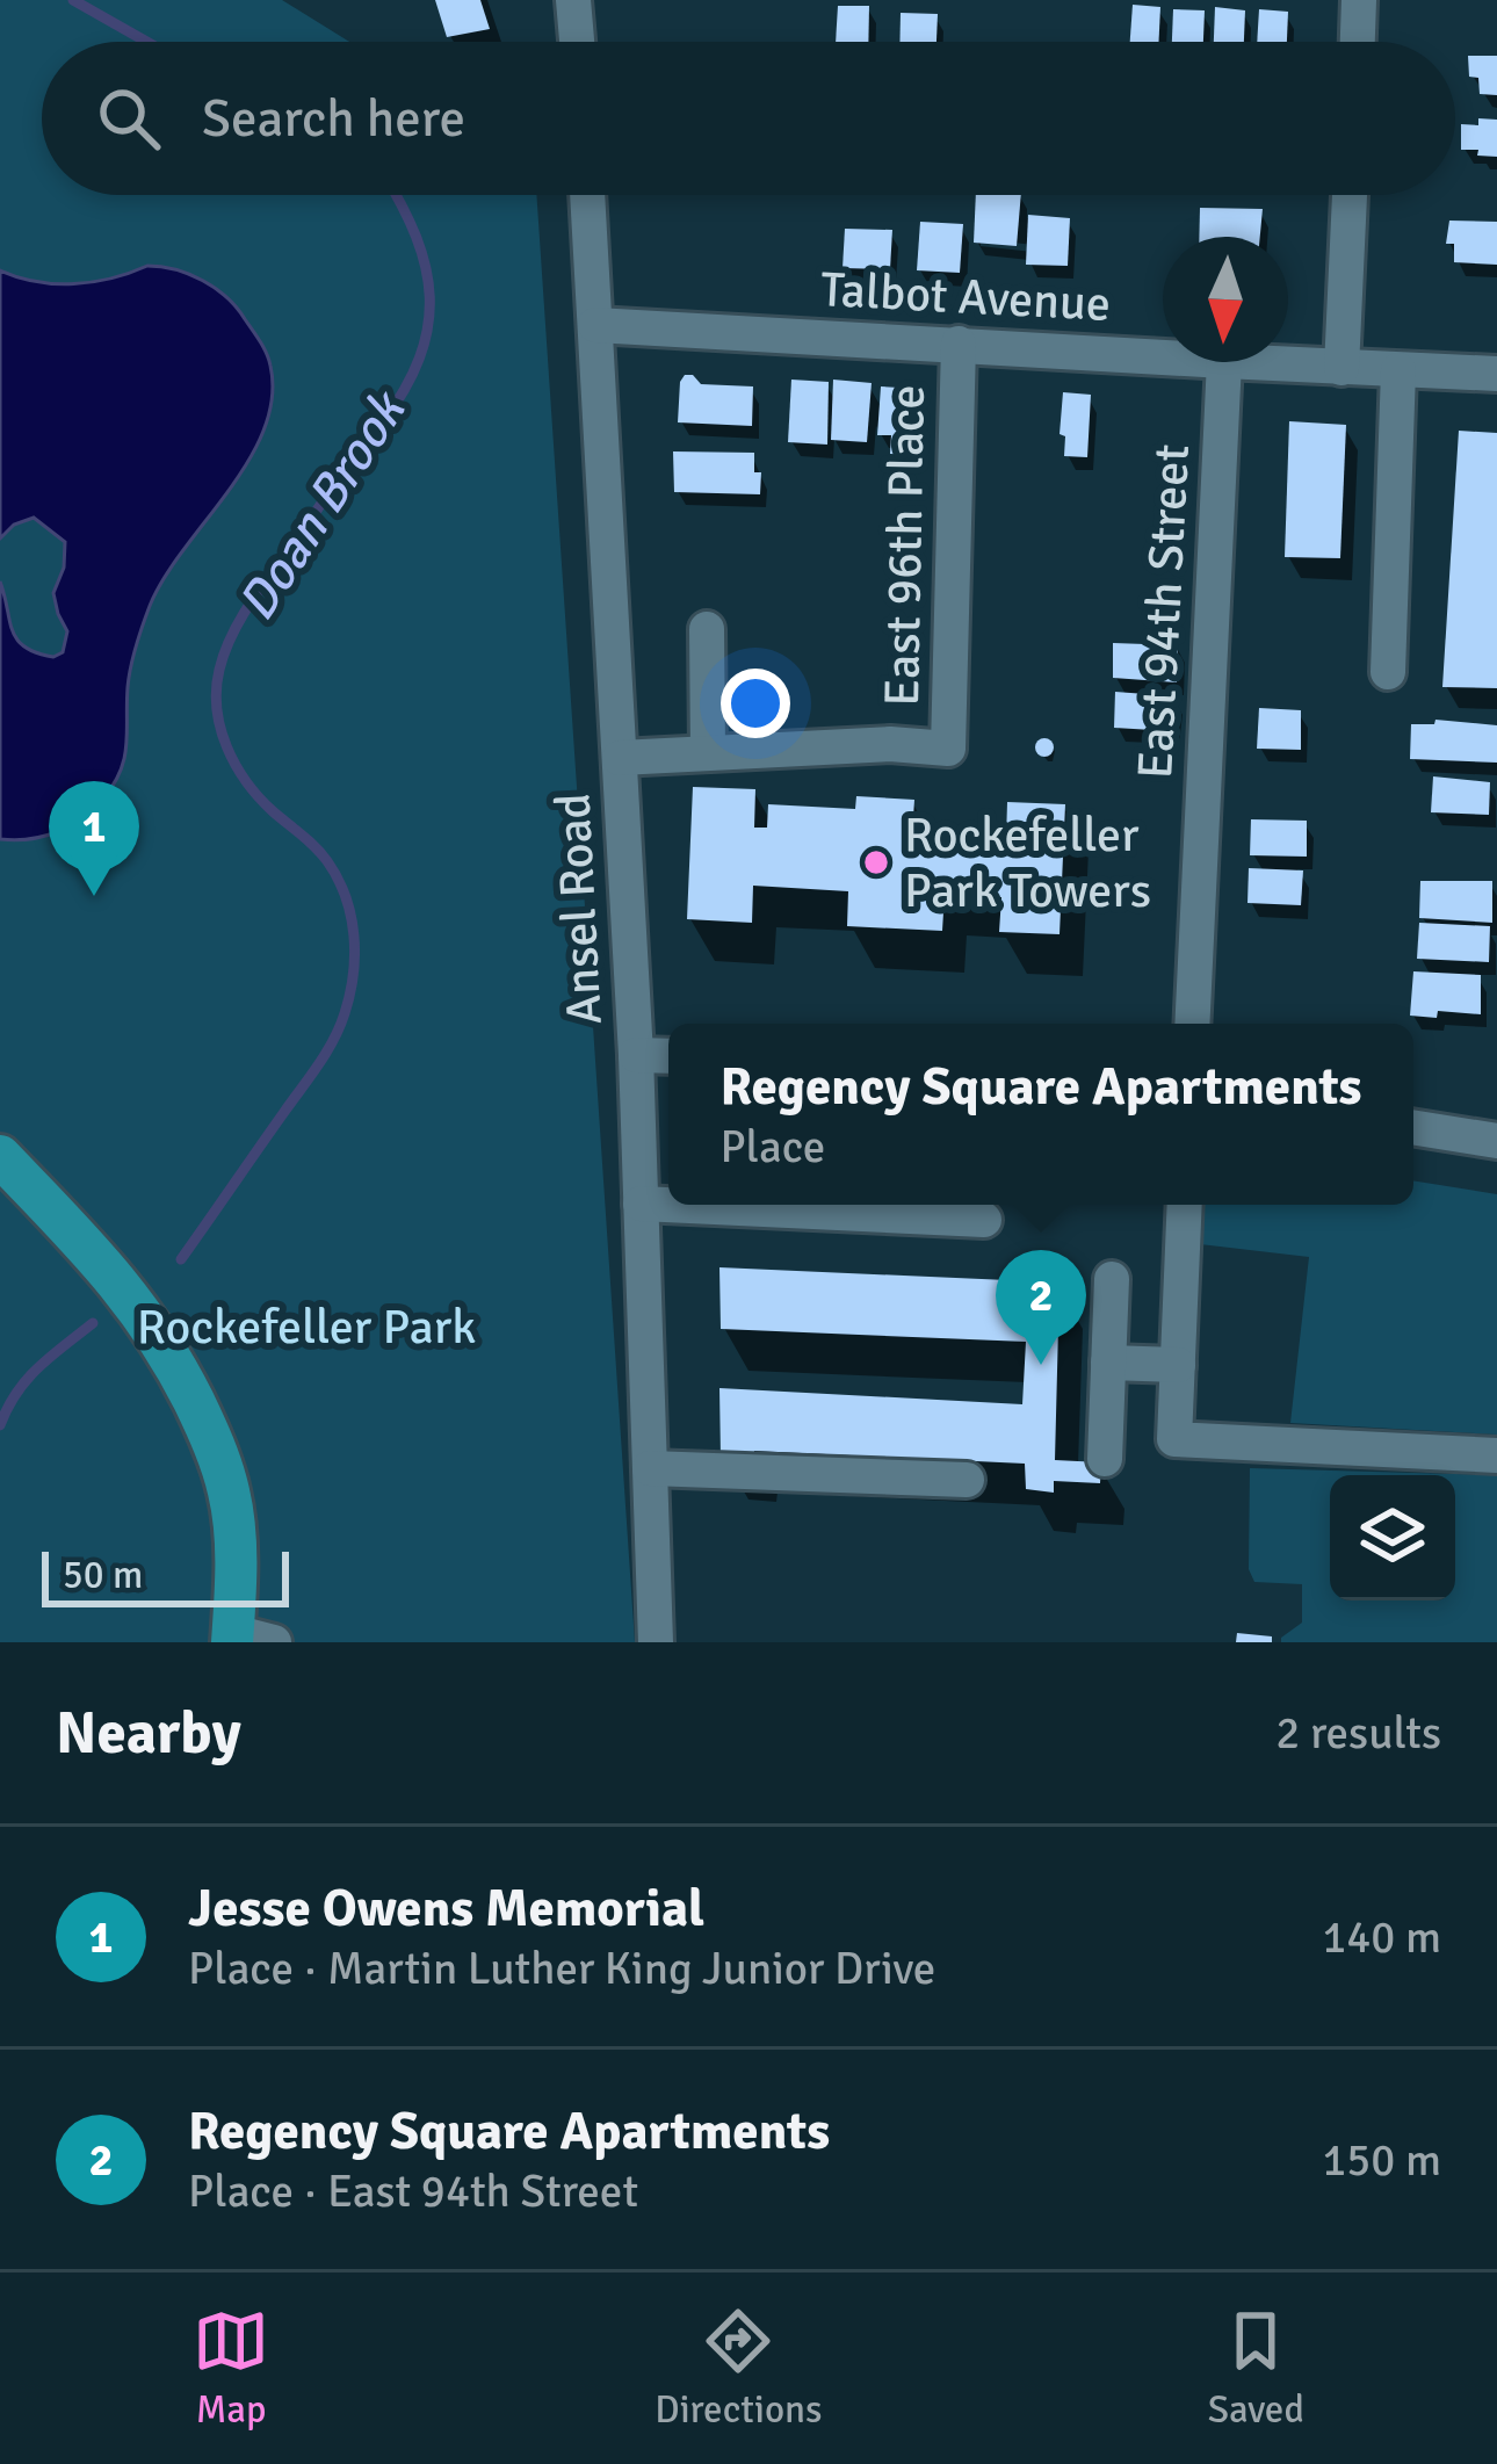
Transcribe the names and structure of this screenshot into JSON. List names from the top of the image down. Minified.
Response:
{"streets":{"street":["Talbot Avenue","East 96th Place","East 94th Street","Ansel Road"]},"crossings":[["Talbot Avenue","East 96th Place"],["Talbot Avenue","Ansel Road"]],"water":["Doan Brook"],"parks":["Rockefeller Park"],"places":["Rockefeller Park Towers"],"scale_bar":"50 m","north":"bottom","page":{"search":"Search here","pins":["1","2"],"popup":["Regency Square Apartments","Place"],"scale":"50 m","heading":["Nearby","2 results"],"list":[{"mark":"1","name":"Jesse Owens Memorial","note":"Place · Martin Luther King Junior Drive","value":"140 m"},{"mark":"2","name":"Regency Square Apartments","note":"Place · East 94th Street","value":"150 m"}],"nav":["Map","Directions","Saved"]}}
